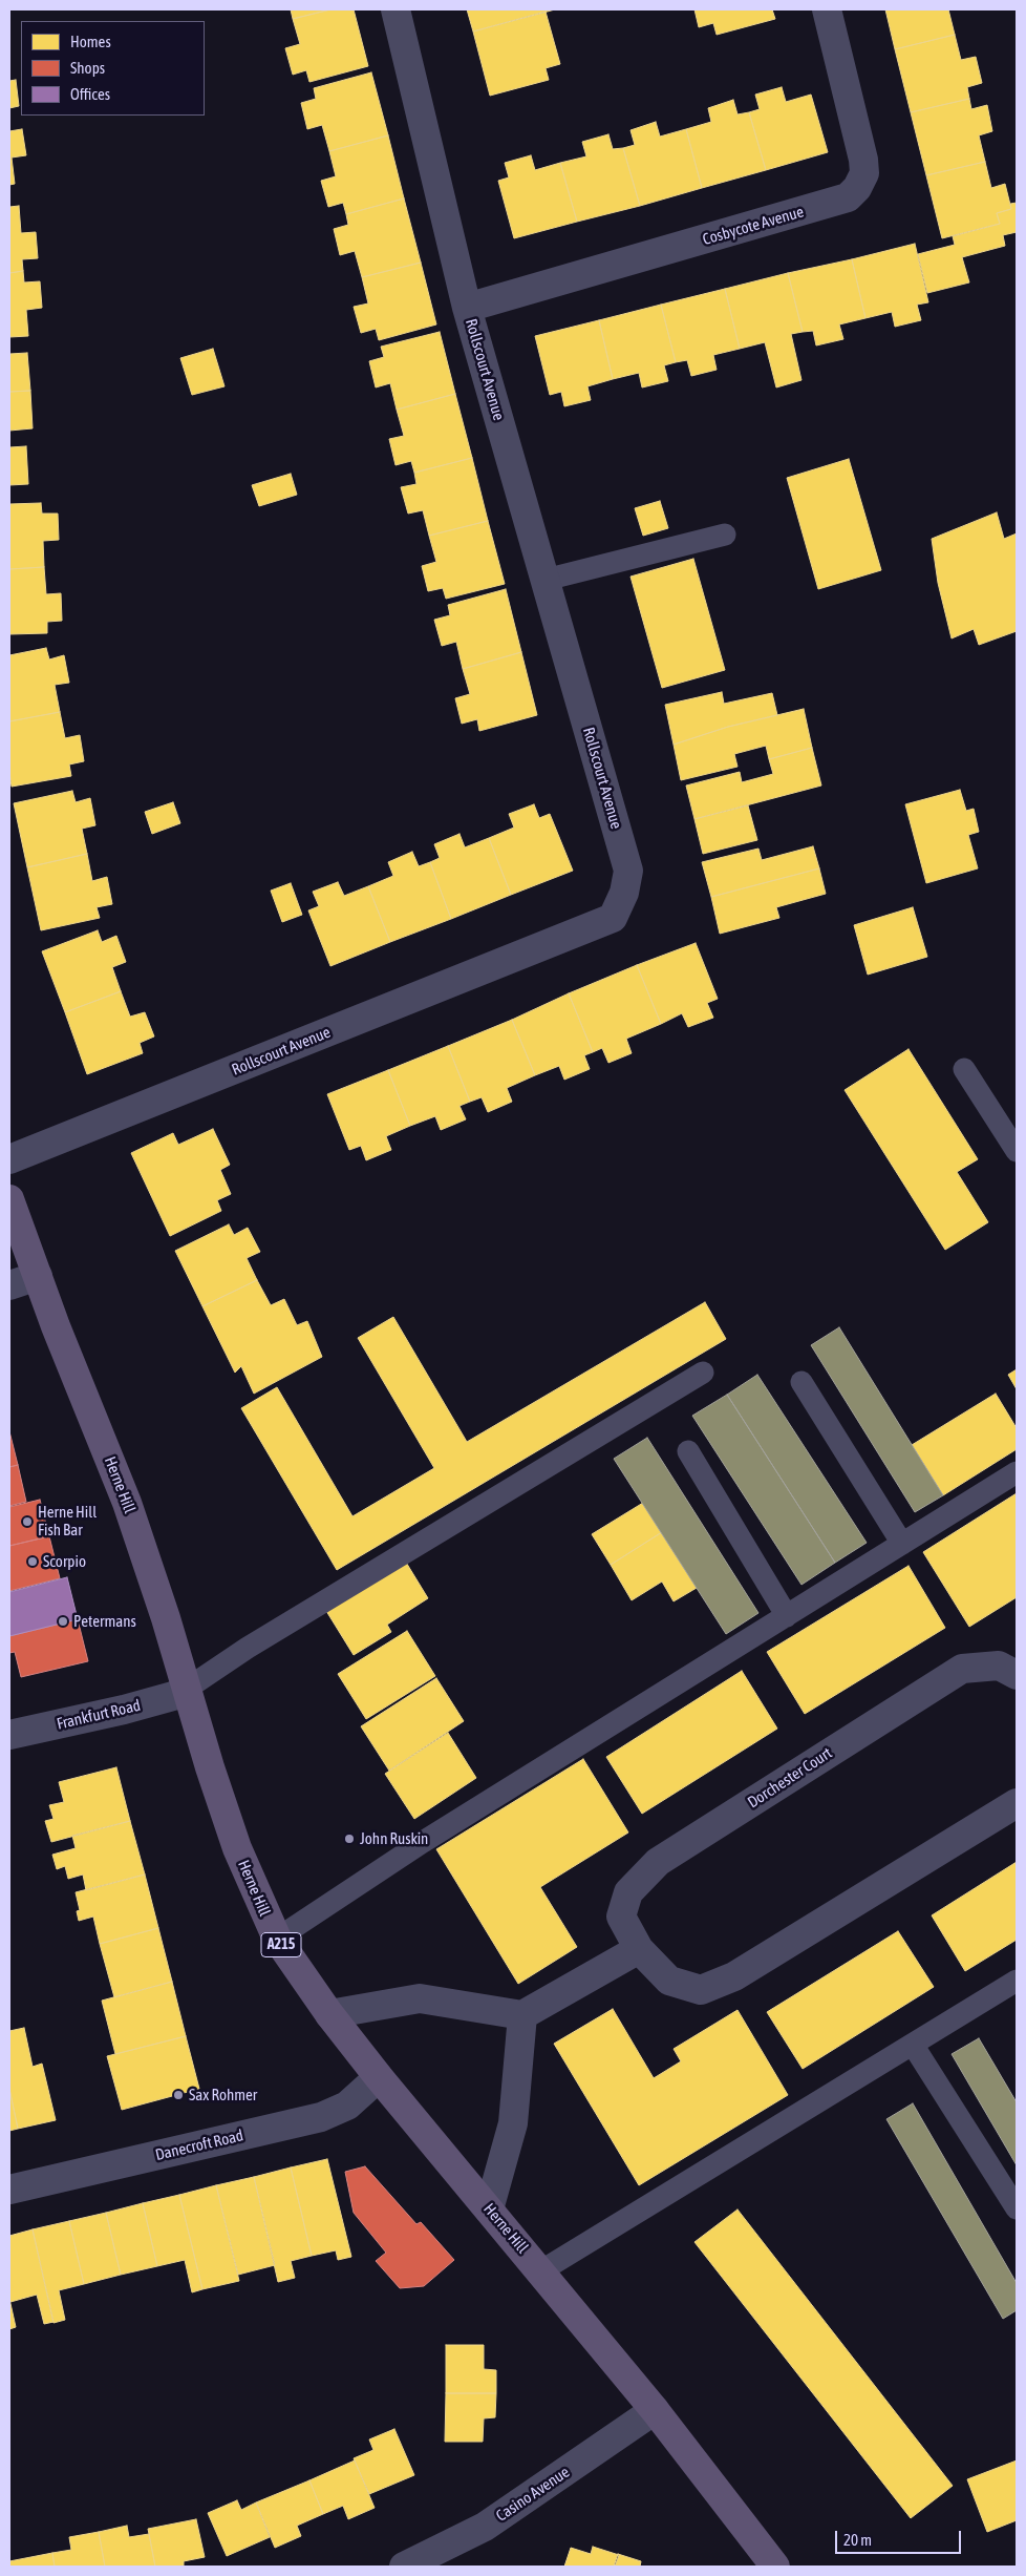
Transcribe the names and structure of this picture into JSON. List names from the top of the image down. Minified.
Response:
{"streets":{"main road":["Herne Hill","A215"],"street":["Cosbycote Avenue","Rollscourt Avenue","Frankfurt Road","Dorchester Court","Danecroft Road","Casino Avenue"]},"crossings":[["Cosbycote Avenue","Rollscourt Avenue"],["Herne Hill","Frankfurt Road"],["Herne Hill","Danecroft Road"],["Herne Hill","Casino Avenue"]],"places":["Herne Hill Fish Bar","Scorpio","Petermans","John Ruskin","Sax Rohmer"],"legend":["Homes","Shops","Offices"],"scale_bar":"20 m"}
